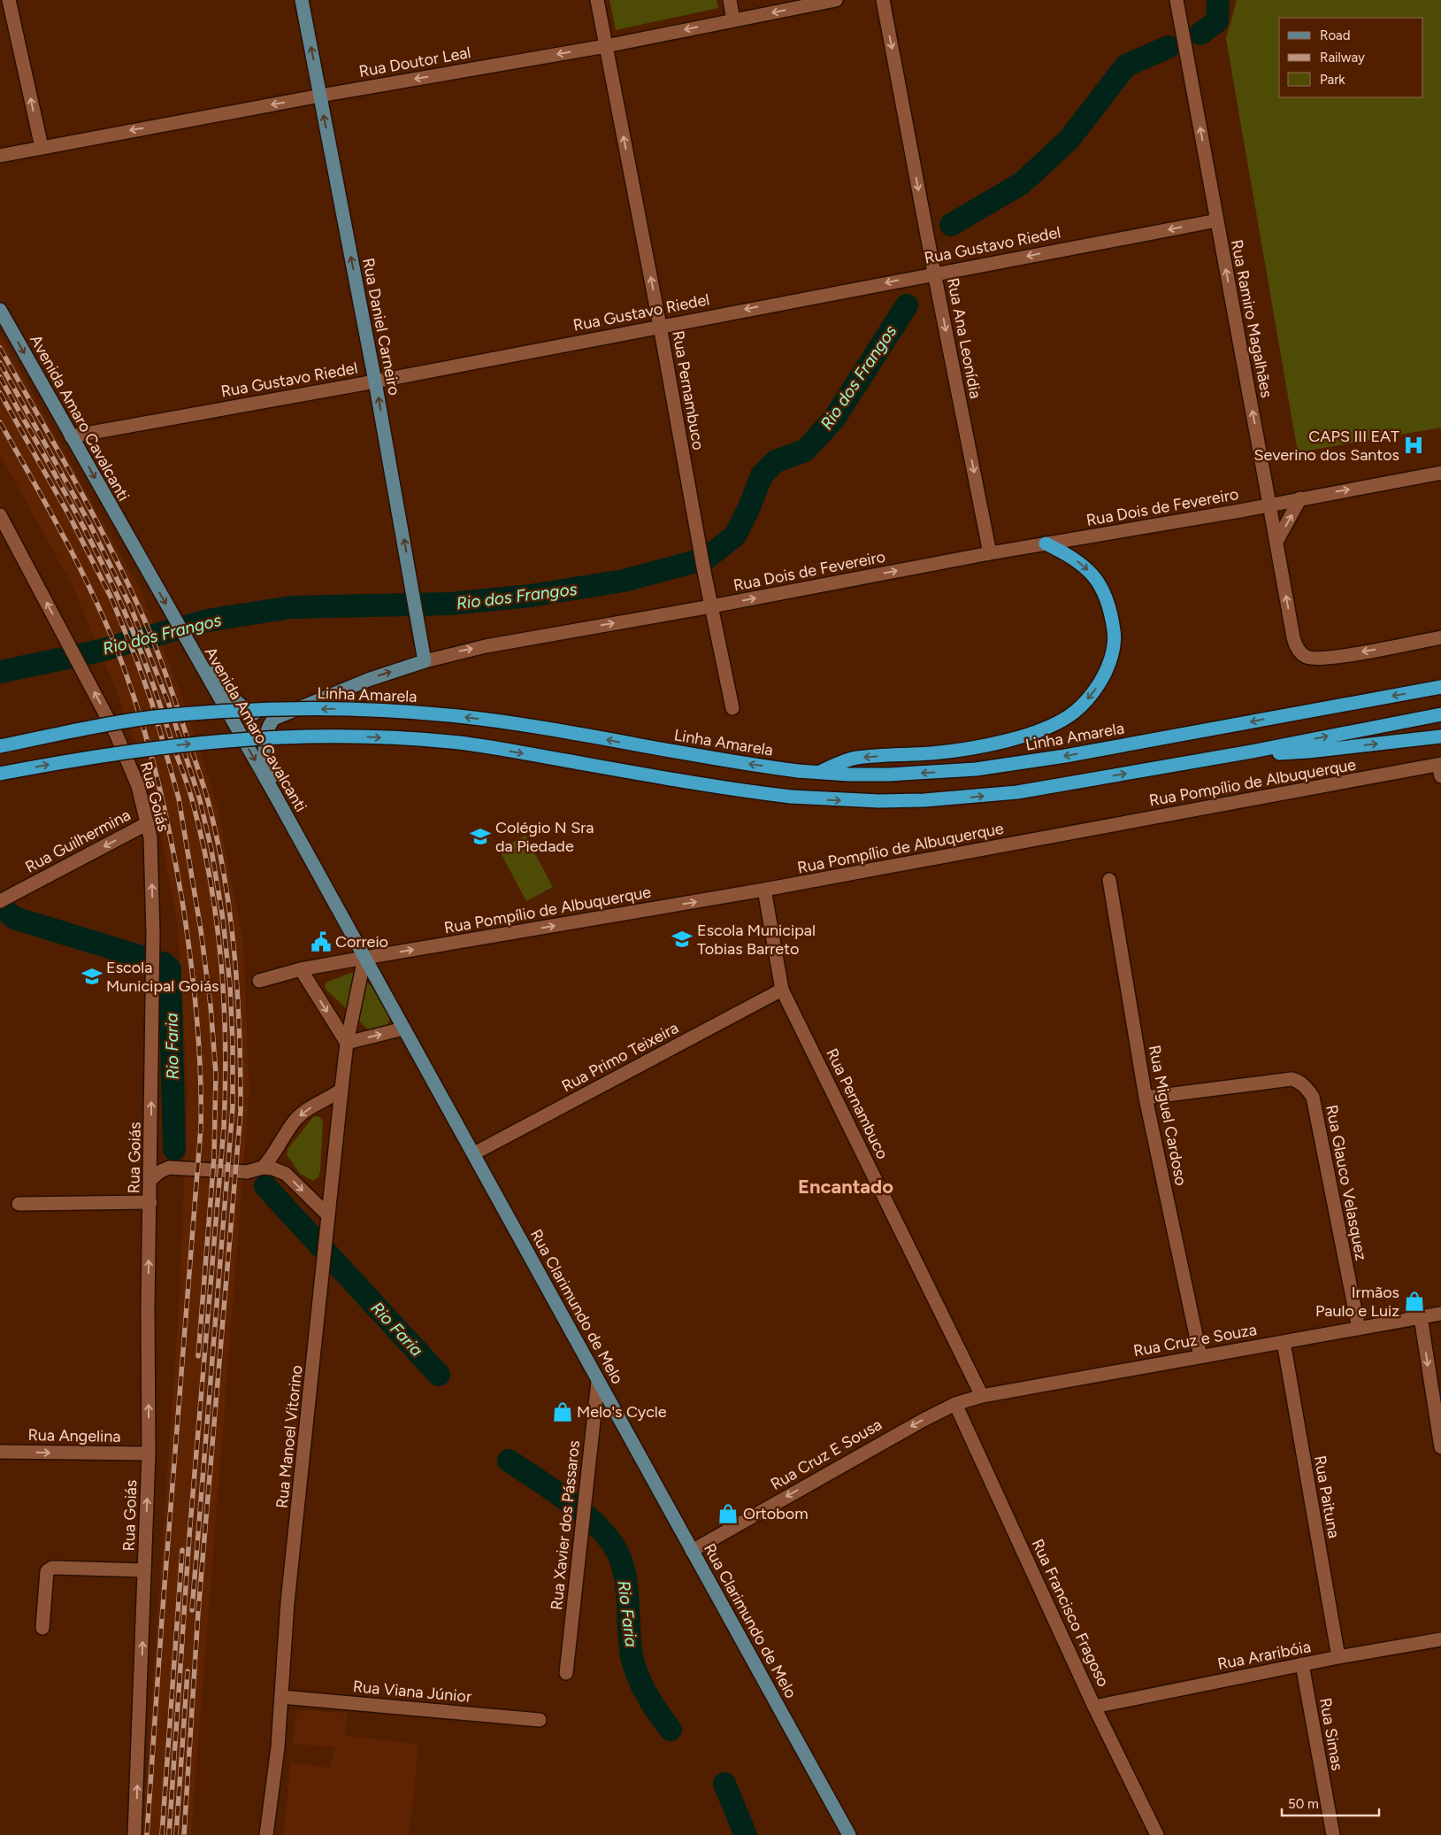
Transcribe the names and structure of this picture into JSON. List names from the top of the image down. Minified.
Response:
{"streets":{"highway":["Linha Amarela"],"main road":["Rua Daniel Carneiro","Avenida Amaro Cavalcanti","Rua Dois de Fevereiro","Rua Clarimundo de Melo"],"street":["Rua Doutor Leal","Rua Gustavo Riedel","Rua Ramiro Magalhães","Rua Ana Leonídia","Rua Pernambuco","Rua Pompílio de Albuquerque","Rua Goiás","Rua Guilhermina","Rua Primo Teixeira","Rua Miguel Cardoso","Rua Glauco Velasquez","Rua Cruz e Souza","Rua Angelina","Rua Manoel Vitorino","Rua Cruz E Sousa","Rua Paituna","Rua Xavier dos Pássaros","Rua Francisco Fragoso","Rua Araribóia","Rua Viana Júnior","Rua Simas"]},"crossings":[["Rua Doutor Leal","Rua Daniel Carneiro"],["Rua Doutor Leal","Rua Pernambuco"],["Rua Gustavo Riedel","Rua Ramiro Magalhães"],["Rua Gustavo Riedel","Rua Daniel Carneiro"],["Rua Gustavo Riedel","Rua Ana Leonídia"],["Rua Gustavo Riedel","Rua Pernambuco"],["Rua Gustavo Riedel","Avenida Amaro Cavalcanti"],["Rua Ramiro Magalhães","Rua Dois de Fevereiro"],["Rua Daniel Carneiro","Rua Dois de Fevereiro"],["Rua Ana Leonídia","Rua Dois de Fevereiro"],["Rua Pernambuco","Rua Dois de Fevereiro"],["Rua Pernambuco","Rua Pompílio de Albuquerque"],["Rua Pernambuco","Rua Primo Teixeira"],["Rua Pernambuco","Rua Cruz e Souza"],["Avenida Amaro Cavalcanti","Rua Pompílio de Albuquerque"],["Avenida Amaro Cavalcanti","Rua Clarimundo de Melo"],["Avenida Amaro Cavalcanti","Rua Manoel Vitorino"],["Rua Pompílio de Albuquerque","Rua Clarimundo de Melo"],["Rua Pompílio de Albuquerque","Rua Manoel Vitorino"],["Rua Goiás","Rua Guilhermina"],["Rua Goiás","Rua Angelina"],["Rua Primo Teixeira","Rua Clarimundo de Melo"],["Rua Miguel Cardoso","Rua Glauco Velasquez"],["Rua Miguel Cardoso","Rua Cruz e Souza"],["Rua Glauco Velasquez","Rua Cruz e Souza"],["Rua Clarimundo de Melo","Rua Manoel Vitorino"],["Rua Clarimundo de Melo","Rua Cruz E Sousa"],["Rua Clarimundo de Melo","Rua Xavier dos Pássaros"],["Rua Cruz e Souza","Rua Cruz E Sousa"],["Rua Cruz e Souza","Rua Paituna"],["Rua Cruz e Souza","Rua Francisco Fragoso"],["Rua Manoel Vitorino","Rua Viana Júnior"],["Rua Cruz E Sousa","Rua Francisco Fragoso"],["Rua Paituna","Rua Araribóia"],["Rua Francisco Fragoso","Rua Araribóia"],["Rua Araribóia","Rua Simas"]],"one_way":["Rua Doutor Leal","Rua Gustavo Riedel","Rua Ramiro Magalhães","Rua Daniel Carneiro","Rua Ana Leonídia","Avenida Amaro Cavalcanti","Rua Dois de Fevereiro","Rua Goiás","Rua Guilhermina","Rua Angelina","Rua Cruz E Sousa"],"districts":["Encantado"],"water":["Rio dos Frangos","Rio Faria"],"places":{"hospital":["CAPS III EAT Severino dos Santos"],"school or university":["Colégio N Sra da Piedade","Escola Municipal Tobias Barreto","Escola Municipal Goiás"],"public building":["Correio"],"shop":["Irmãos Paulo e Luiz","Melo's Cycle","Ortobom"]},"legend":["Road","Railway","Park"],"scale_bar":"50 m"}
